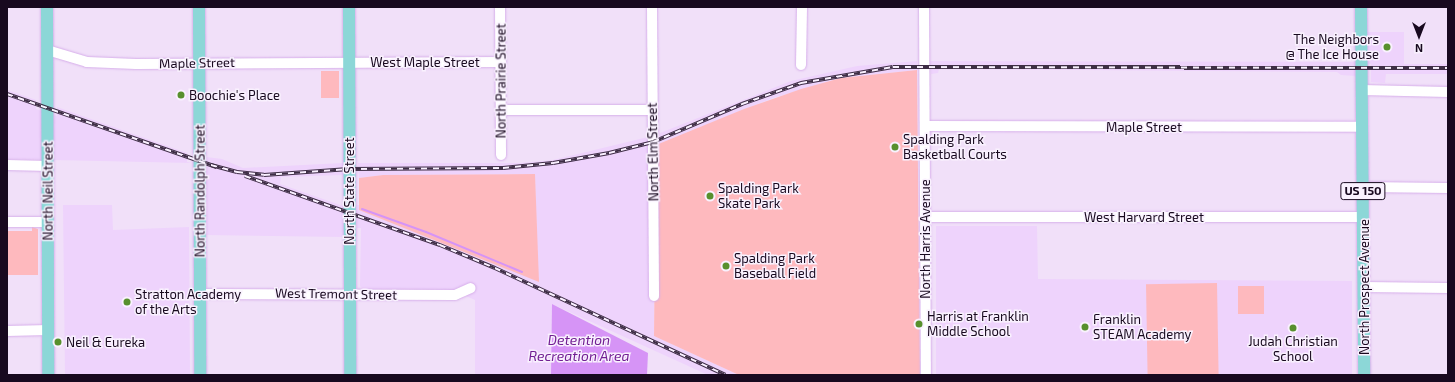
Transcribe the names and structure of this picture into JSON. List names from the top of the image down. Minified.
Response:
{"streets":{"main road":["North Neil Street","North Randolph Street","North State Street","US 150","North Prospect Avenue"],"street":["West Maple Street","Maple Street","North Prairie Street","North Elm Street","West Harvard Street","North Harris Avenue","West Tremont Street"]},"crossings":[["West Maple Street","Maple Street"],["West Maple Street","North Prairie Street"],["West Maple Street","North State Street"],["Maple Street","North Neil Street"],["Maple Street","North Randolph Street"],["Maple Street","North State Street"],["Maple Street","North Harris Avenue"],["Maple Street","North Prospect Avenue"],["North Randolph Street","West Tremont Street"],["North State Street","West Tremont Street"],["West Harvard Street","North Harris Avenue"],["West Harvard Street","North Prospect Avenue"]],"water":["Detention Recreation Area"],"places":["The Neighbors @ The Ice House","Boochie's Place","Spalding Park Basketball Courts","Spalding Park Skate Park","Spalding Park Baseball Field","Stratton Academy of the Arts","Harris at Franklin Middle School","Franklin STEAM Academy","Judah Christian School","Neil & Eureka"],"north":"bottom"}
